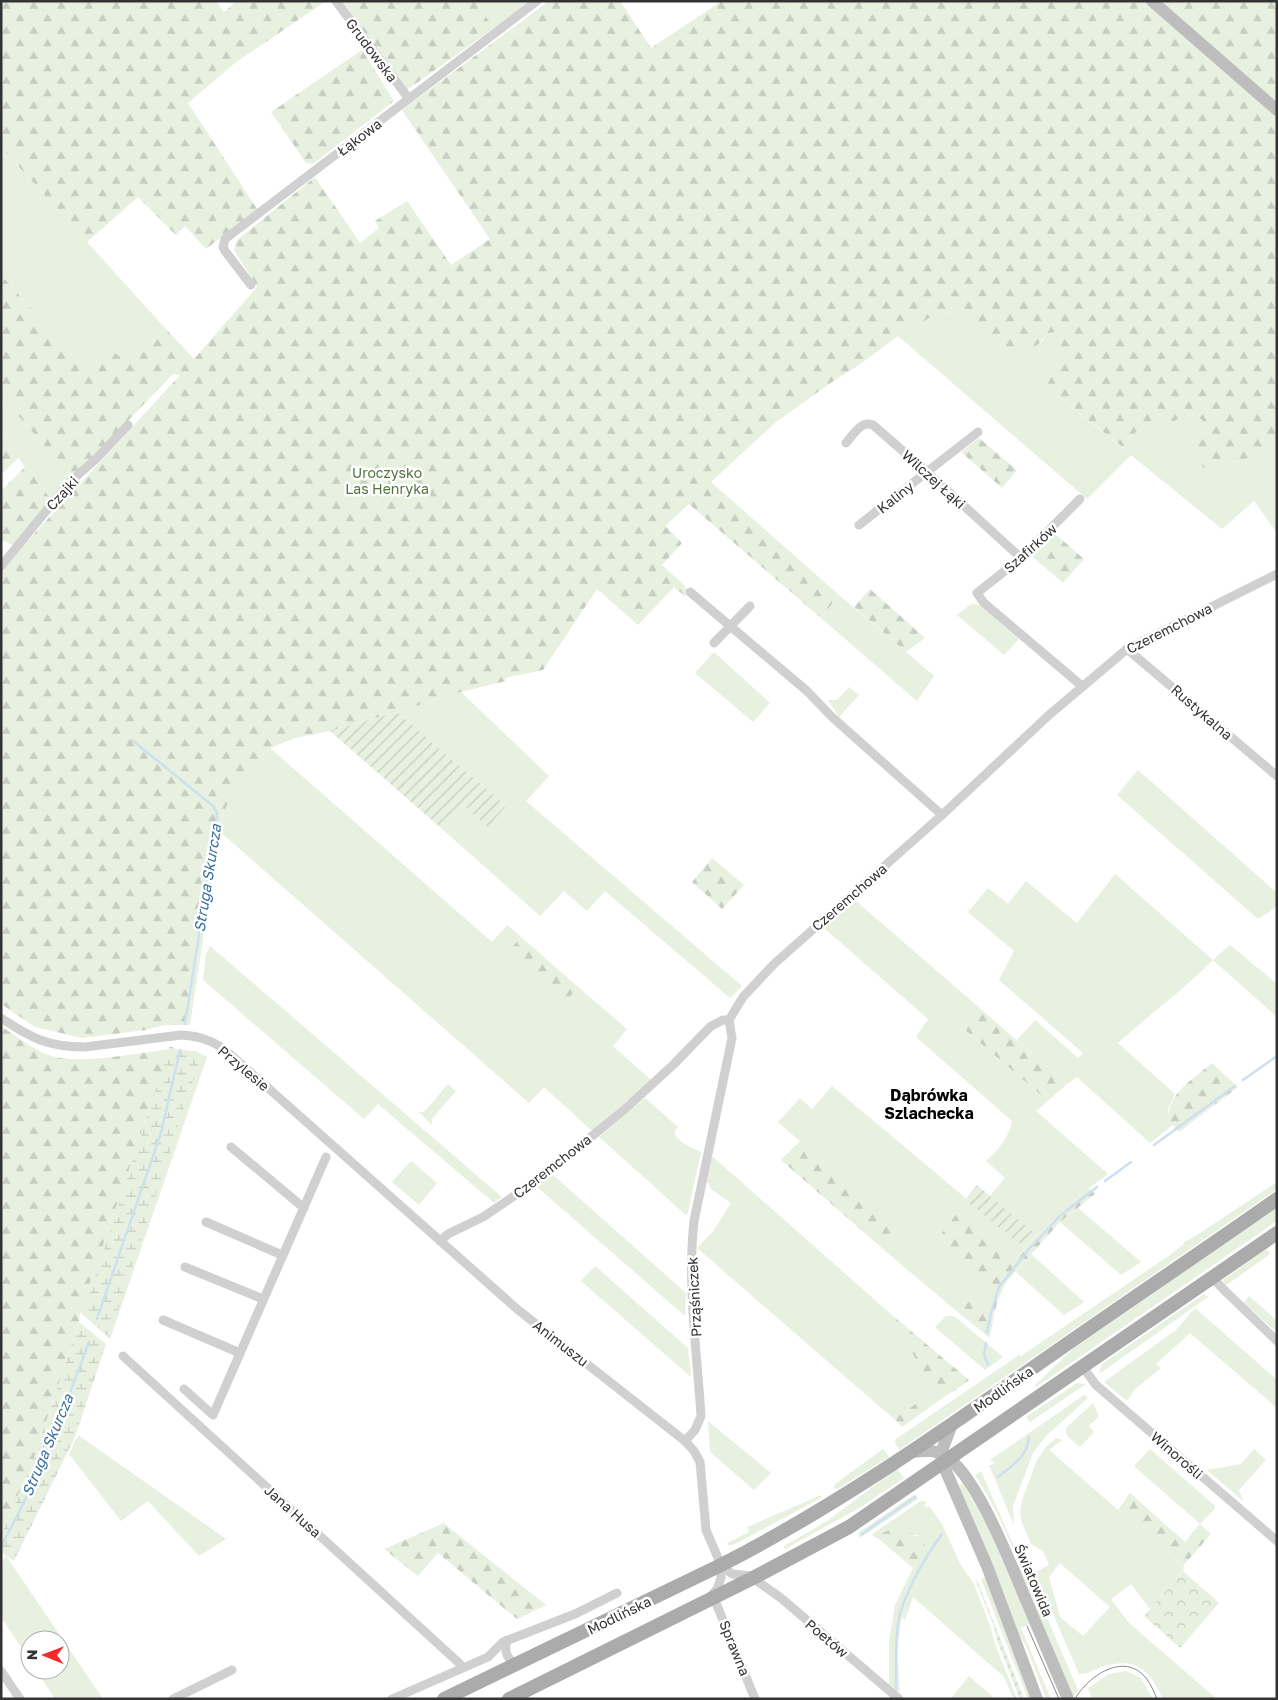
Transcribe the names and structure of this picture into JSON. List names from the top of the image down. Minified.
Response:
{"streets":{"main road":["Modlińska"],"street":["Grudowska","Łąkowa","Wilczej Łąki","Czajki","Kaliny","Szafirków","Czeremchowa","Rustykalna","Przylesie","Prząśniczek","Animuszu","Winorośli","Jana Husa","Światowida","Poetów","Sprawna"]},"crossings":[["Grudowska","Łąkowa"],["Wilczej Łąki","Kaliny"],["Wilczej Łąki","Szafirków"],["Szafirków","Czeremchowa"],["Czeremchowa","Rustykalna"],["Czeremchowa","Przylesie"],["Czeremchowa","Prząśniczek"],["Czeremchowa","Animuszu"],["Przylesie","Animuszu"],["Prząśniczek","Animuszu"],["Modlińska","Winorośli"],["Modlińska","Jana Husa"],["Modlińska","Światowida"],["Modlińska","Poetów"],["Modlińska","Sprawna"]],"districts":["Dąbrówka Szlachecka"],"water":["Struga Skurcza"],"parks":["Uroczysko Las Henryka"],"north":"left"}
